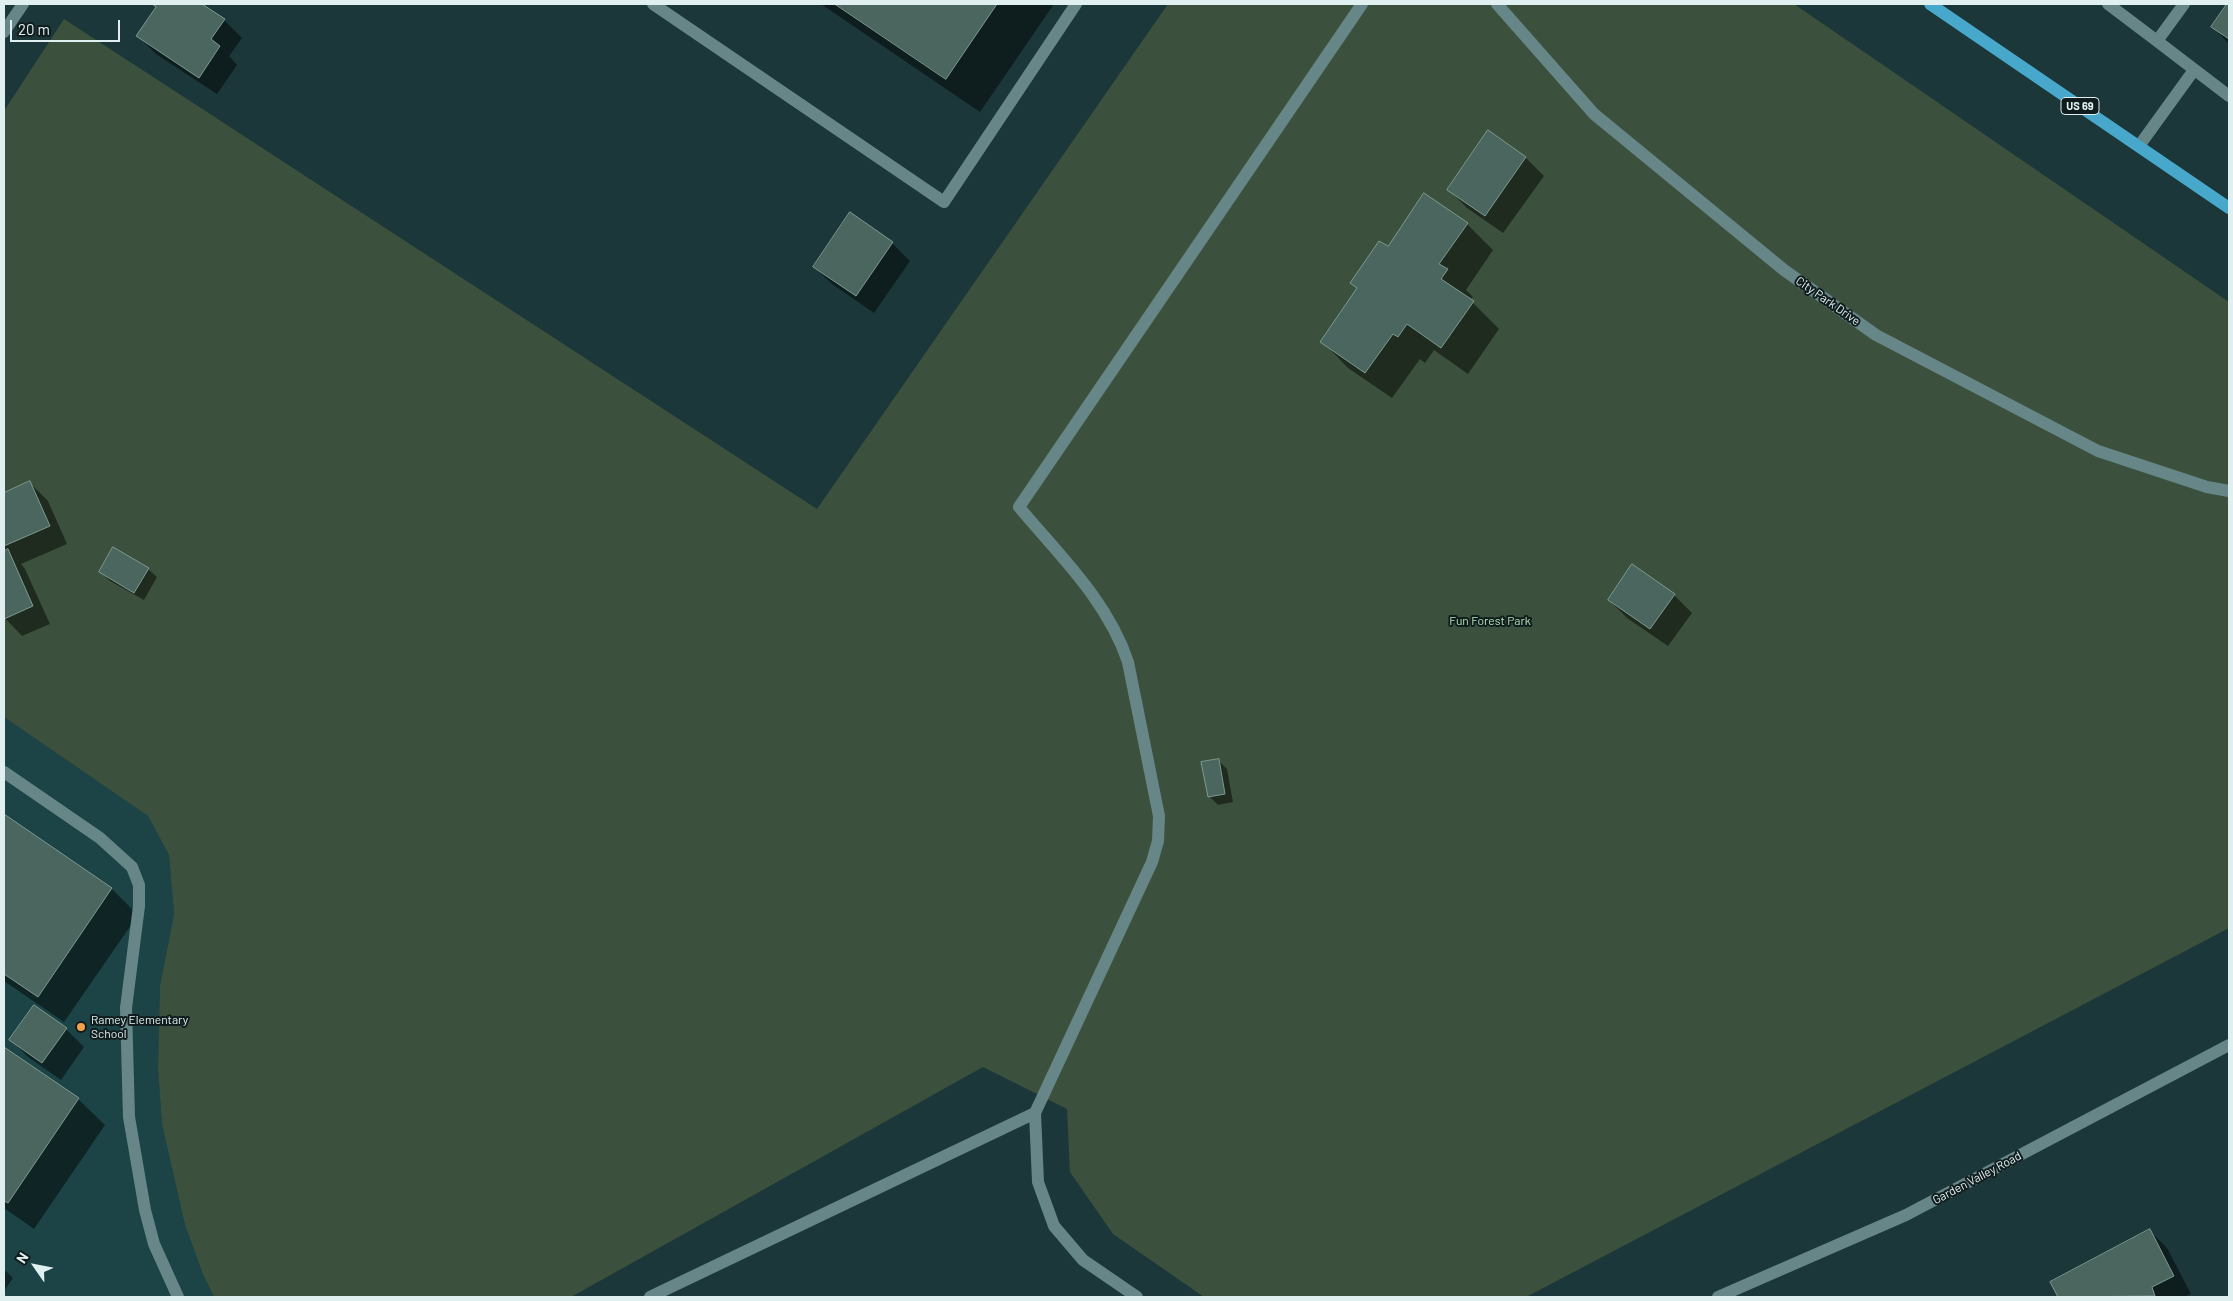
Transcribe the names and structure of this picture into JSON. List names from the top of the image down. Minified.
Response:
{"streets":{"main road":["US 69"],"street":["City Park Drive","Garden Valley Road"]},"parks":["Fun Forest Park"],"places":["Ramey Elementary School"],"scale_bar":"20 m","north":"top left"}
